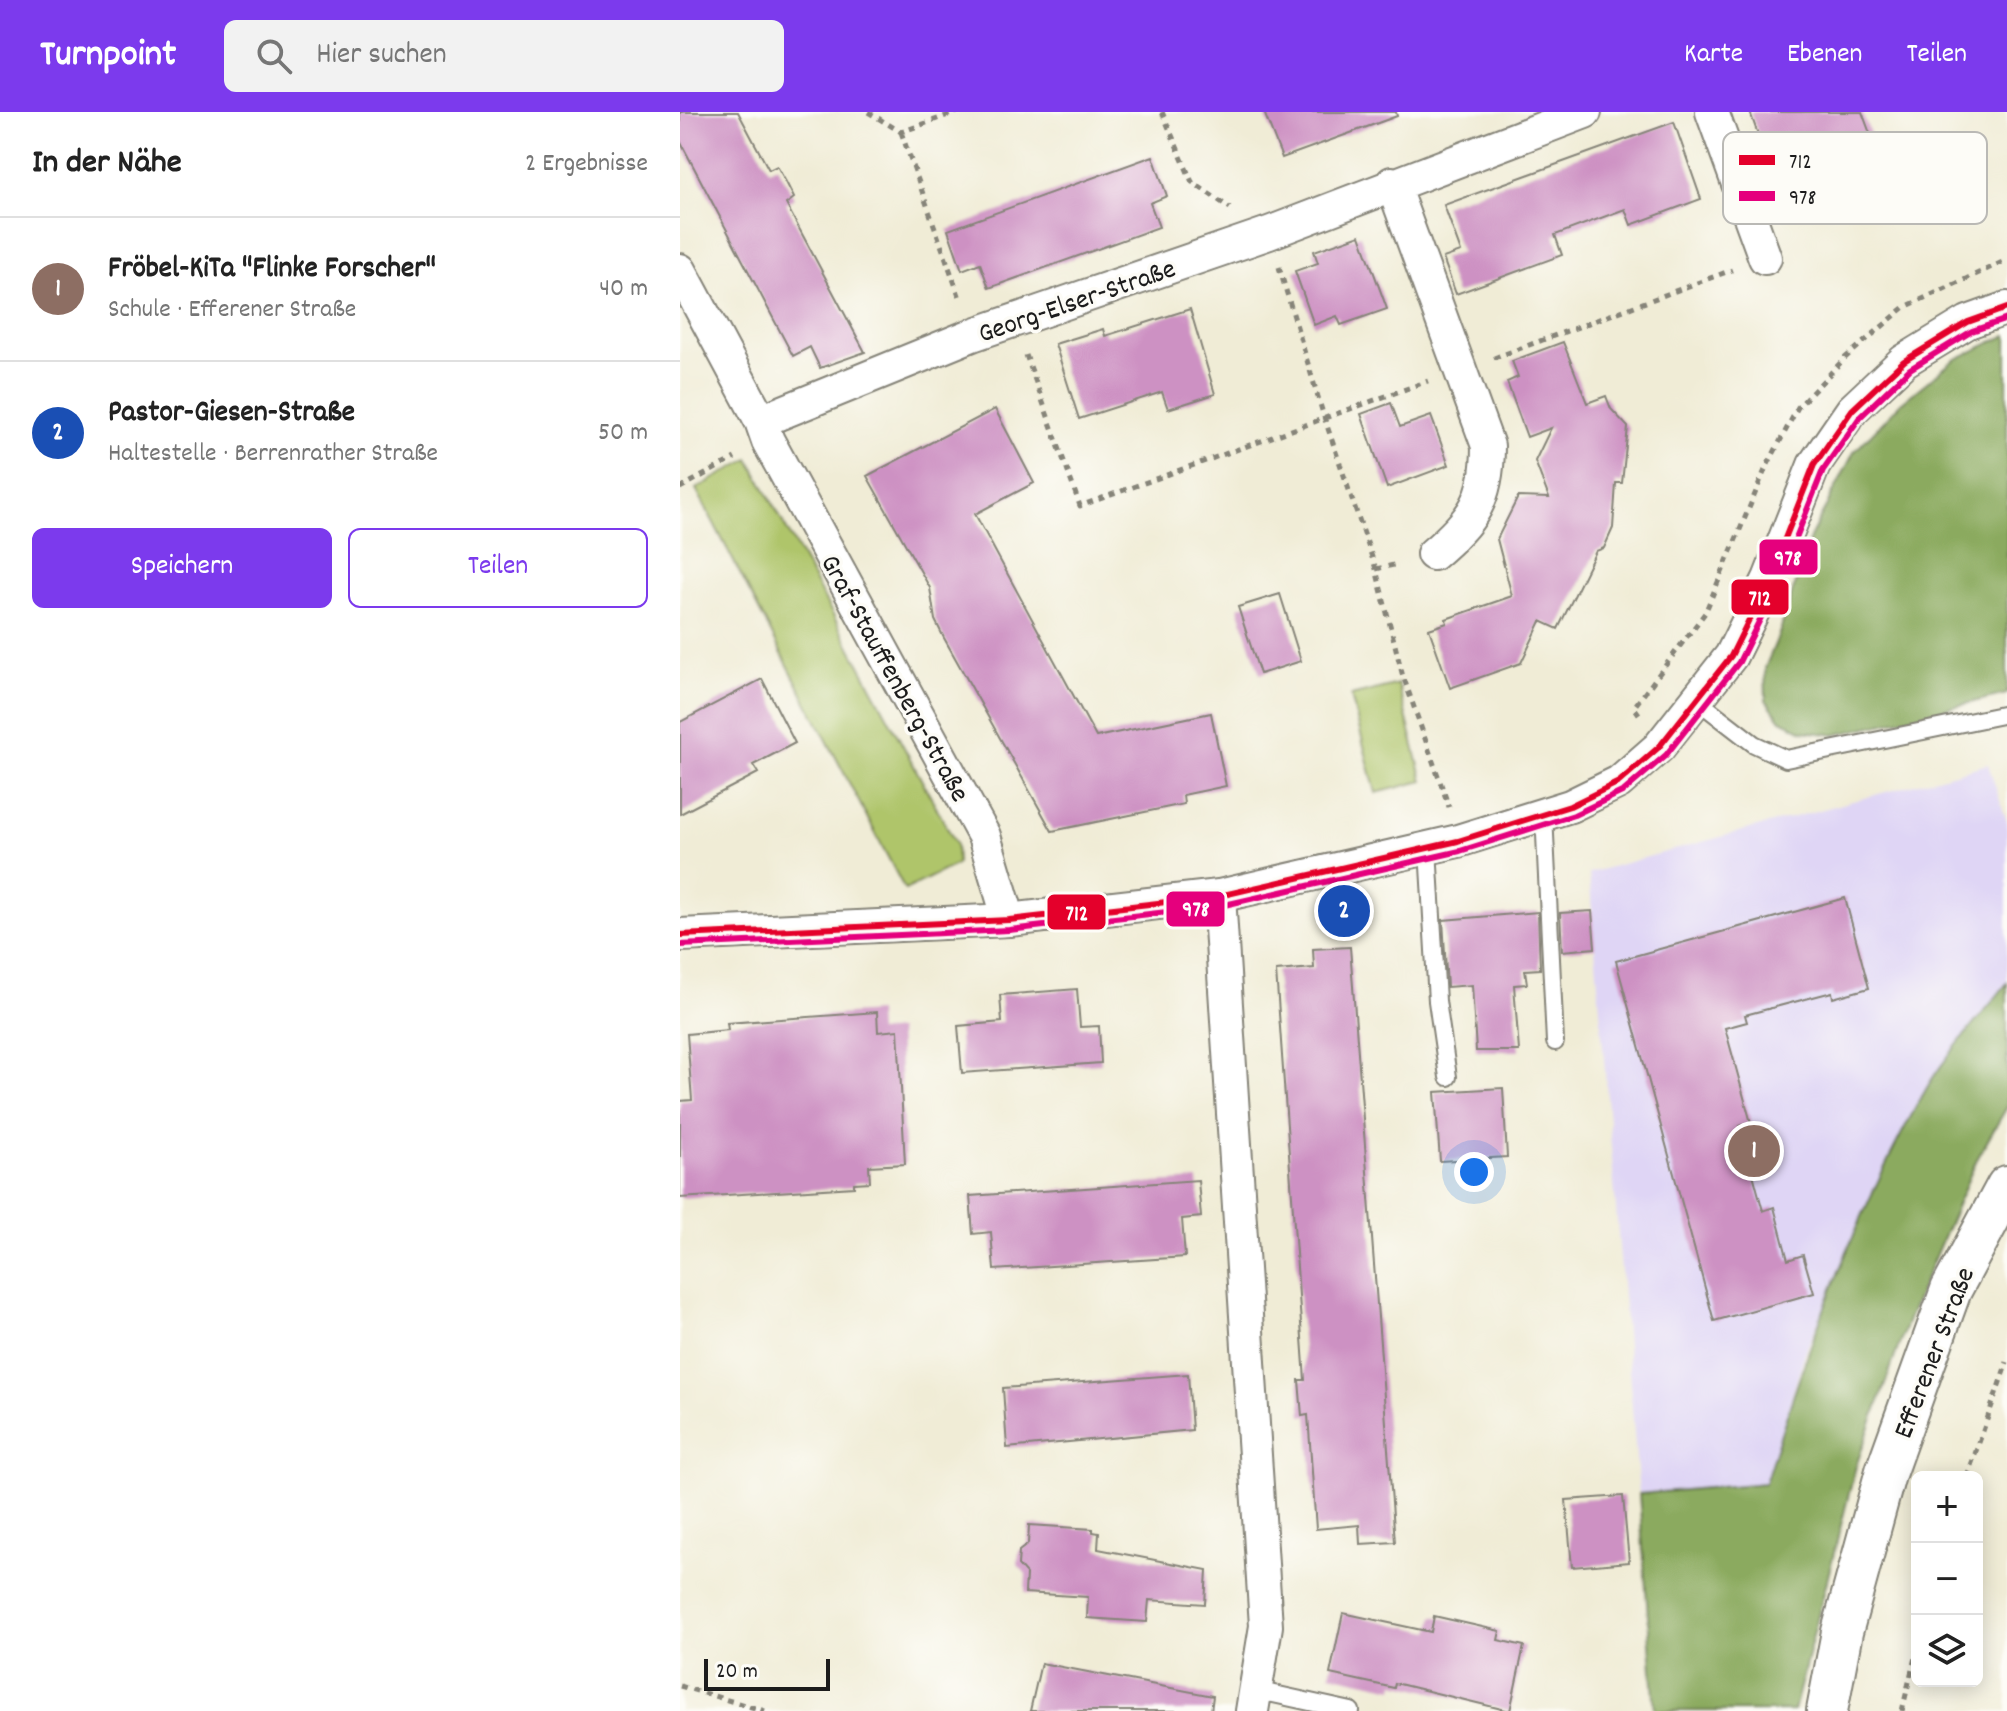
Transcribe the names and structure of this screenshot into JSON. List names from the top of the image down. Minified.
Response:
{"streets":{"street":["Georg-Elser-Straße","Graf-Stauffenberg-Straße","Efferener Straße"]},"crossings":[["Georg-Elser-Straße","Graf-Stauffenberg-Straße"]],"lines":["transit line 712","transit line 978"],"legend":["712","978"],"scale_bar":"20 m","page":{"header":"Turnpoint","search":"Hier suchen","nav":["Karte","Ebenen","Teilen"],"heading":["In der Nähe","2 Ergebnisse"],"list":[{"mark":"1","name":"Fröbel-KiTa \"Flinke Forscher\"","note":"Schule · Efferener Straße","value":"40 m"},{"mark":"2","name":"Pastor-Giesen-Straße","note":"Haltestelle · Berrenrather Straße","value":"50 m"}],"buttons":["Speichern","Teilen"],"pins":["2","1"],"map_buttons":["+","−"],"scale":"20 m"}}
